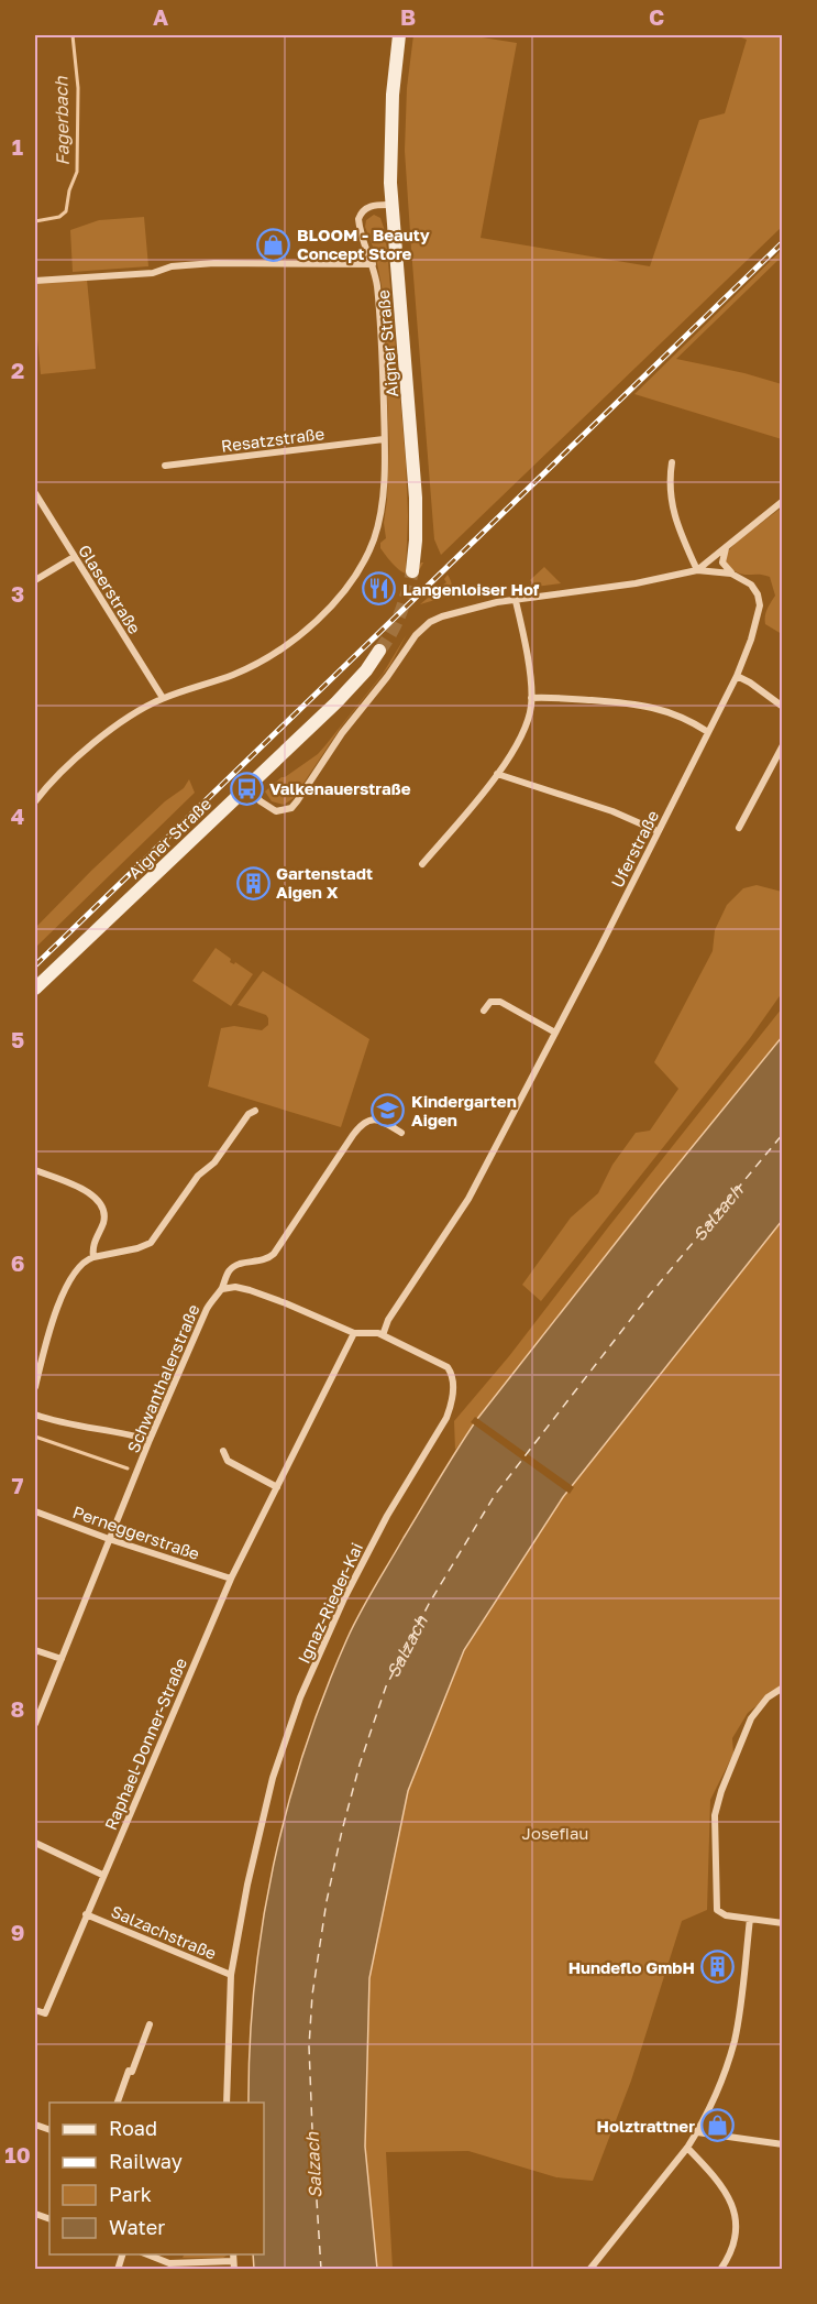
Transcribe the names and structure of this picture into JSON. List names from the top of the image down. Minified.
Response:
{"streets":{"main road":["Aigner Straße"],"street":["Resatzstraße","Glaserstraße","Uferstraße","Schwanthalerstraße","Perneggerstraße","Ignaz-Rieder-Kai","Raphael-Donner-Straße","Salzachstraße"]},"crossings":[["Uferstraße","Ignaz-Rieder-Kai"],["Schwanthalerstraße","Perneggerstraße"],["Schwanthalerstraße","Ignaz-Rieder-Kai"],["Perneggerstraße","Raphael-Donner-Straße"],["Ignaz-Rieder-Kai","Raphael-Donner-Straße"],["Ignaz-Rieder-Kai","Salzachstraße"],["Raphael-Donner-Straße","Salzachstraße"]],"water":["Fagerbach","Salzach"],"parks":["Josefiau"],"places":{"shop":["BLOOM - Beauty Concept Store","Holztrattner"],"restaurant":["Langenloiser Hof"],"bus stop":["Valkenauerstraße"],"building":["Gartenstadt Aigen X","Hundeflo GmbH"],"school or university":["Kindergarten Aigen"]},"legend":["Road","Railway","Park","Water"],"grid":{"columns":["A","B","C"],"rows":["1","2","3","4","5","6","7","8","9","10"]}}
